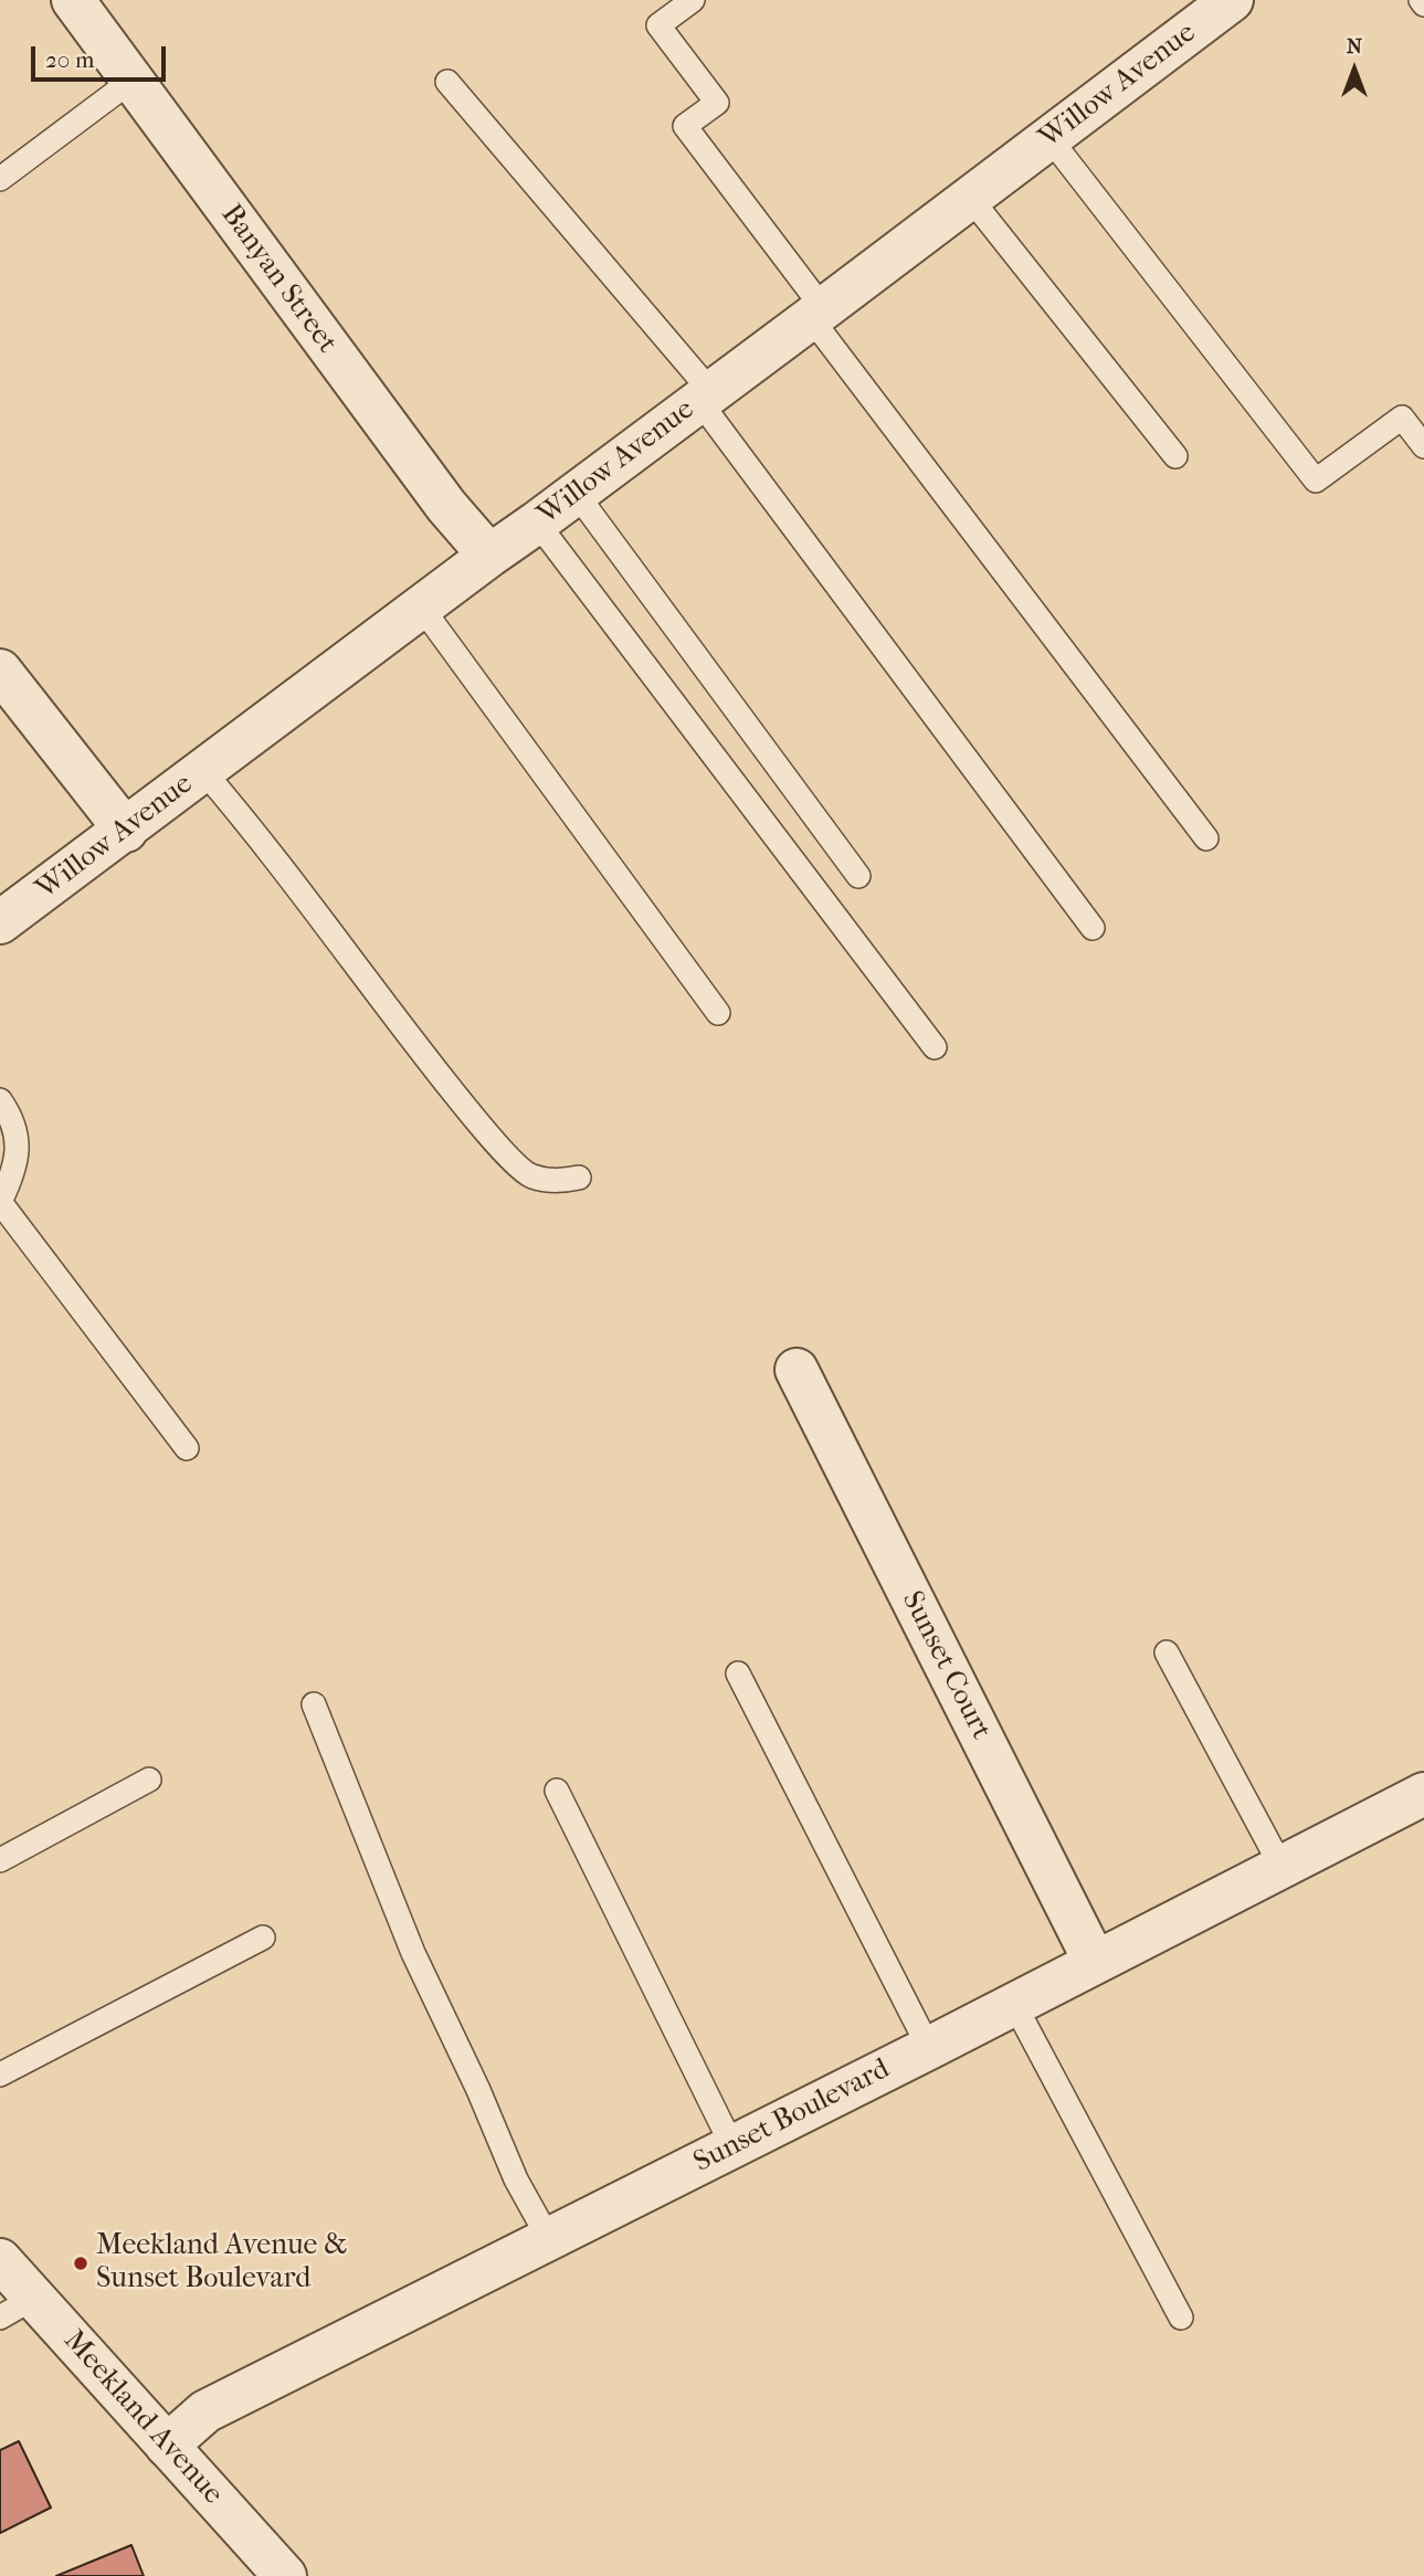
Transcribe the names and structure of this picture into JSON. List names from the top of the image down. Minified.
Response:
{"streets":{"street":["Willow Avenue","Banyan Street","Sunset Court","Sunset Boulevard","Meekland Avenue"]},"crossings":[["Willow Avenue","Banyan Street"],["Sunset Court","Sunset Boulevard"],["Sunset Boulevard","Meekland Avenue"]],"places":["Meekland Avenue & Sunset Boulevard"],"scale_bar":"20 m","north":"top"}
